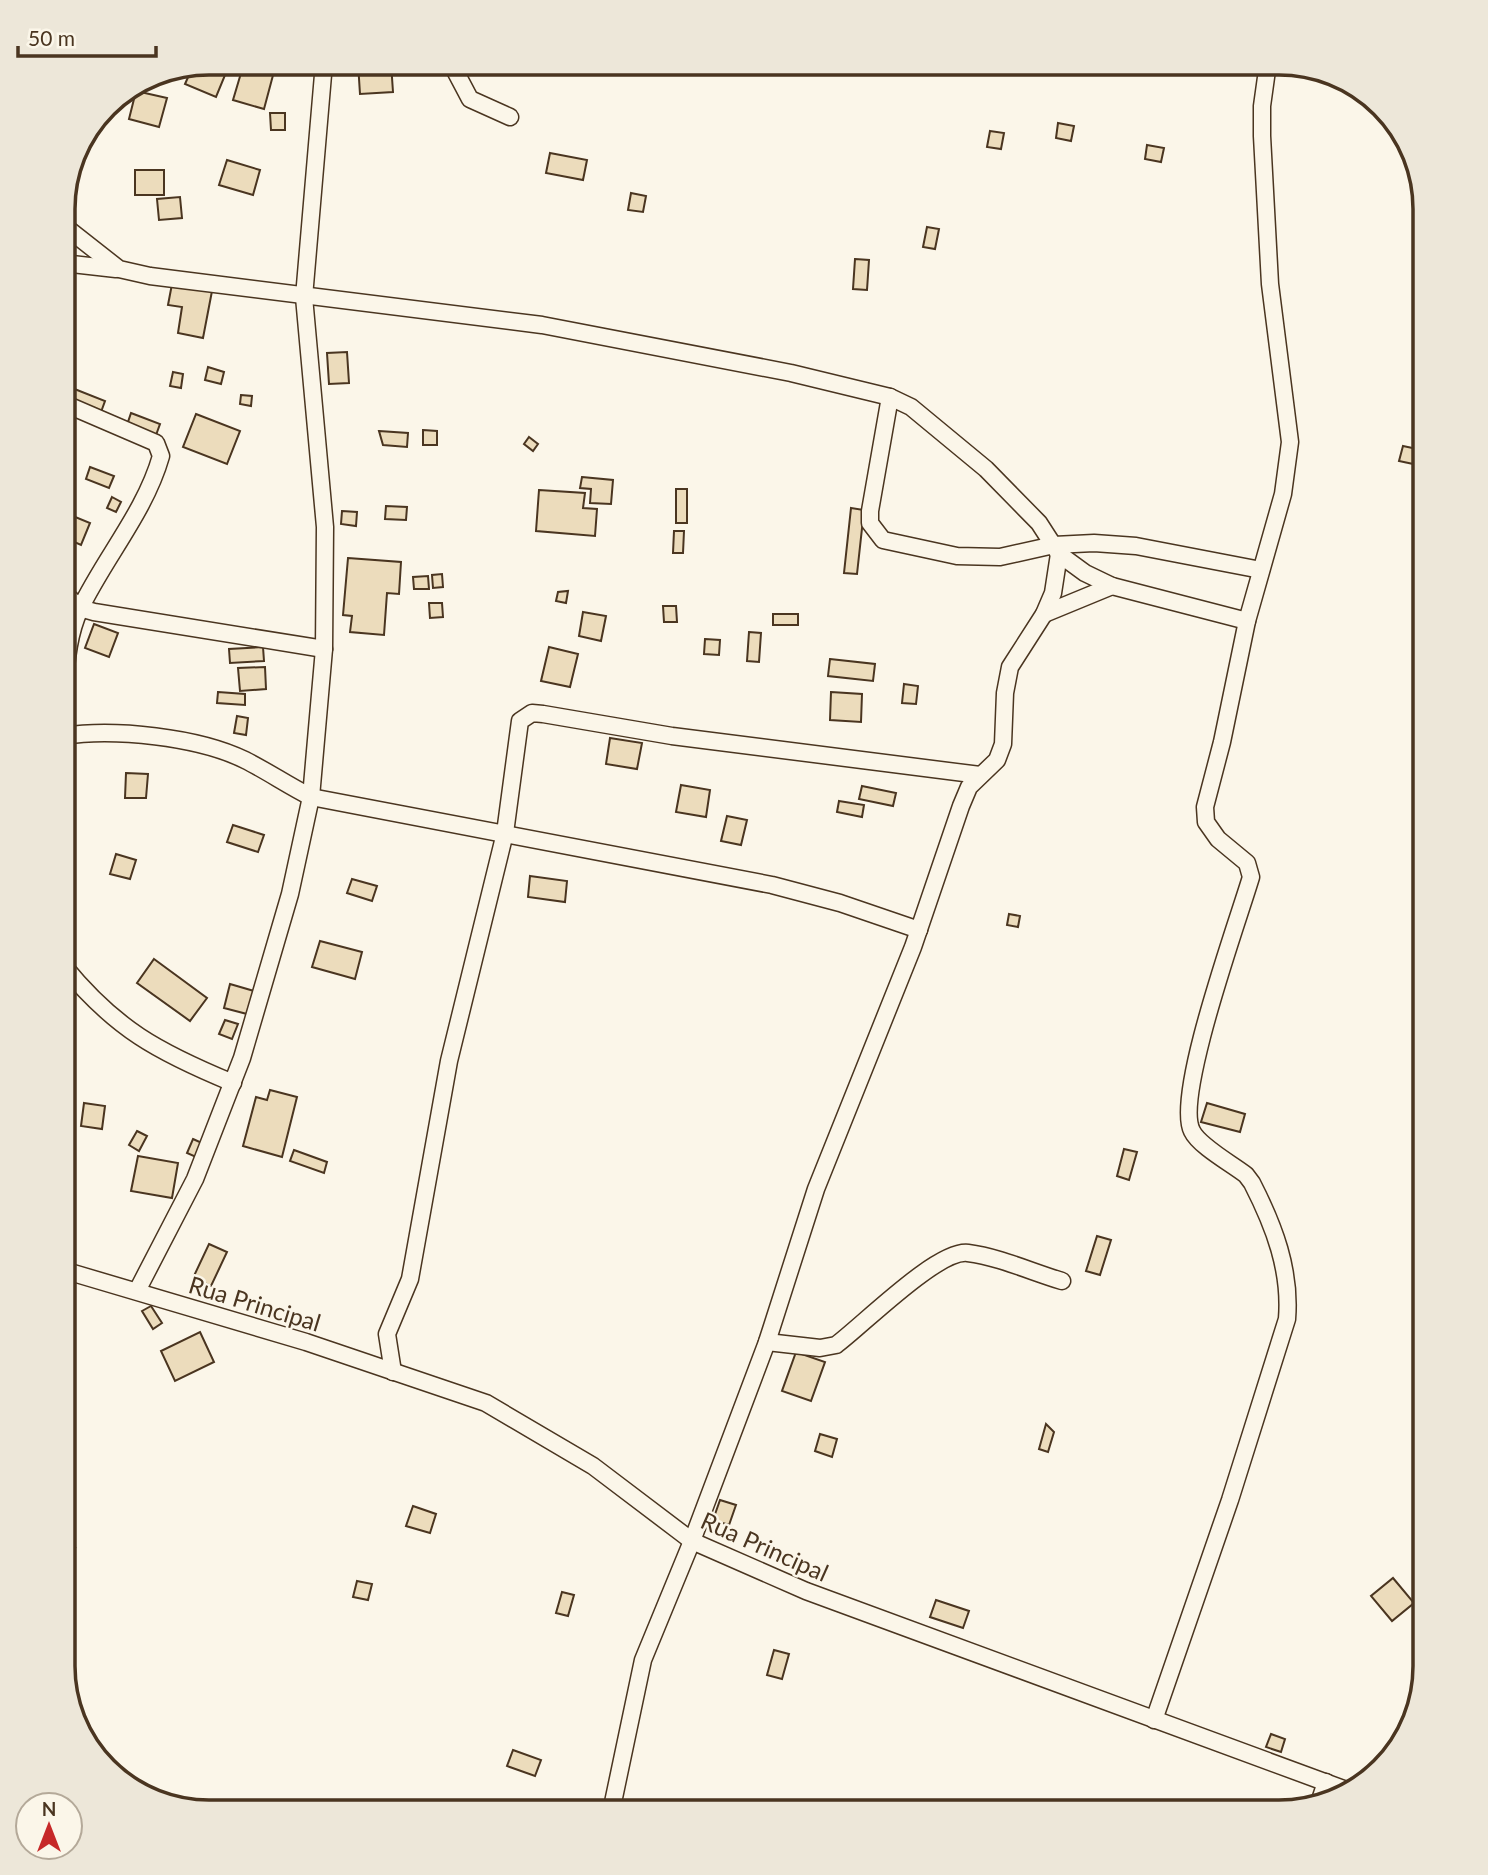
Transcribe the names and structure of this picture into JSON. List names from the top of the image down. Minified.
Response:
{"streets":{"street":["Rua Principal"]},"scale_bar":"50 m","north":"top"}
